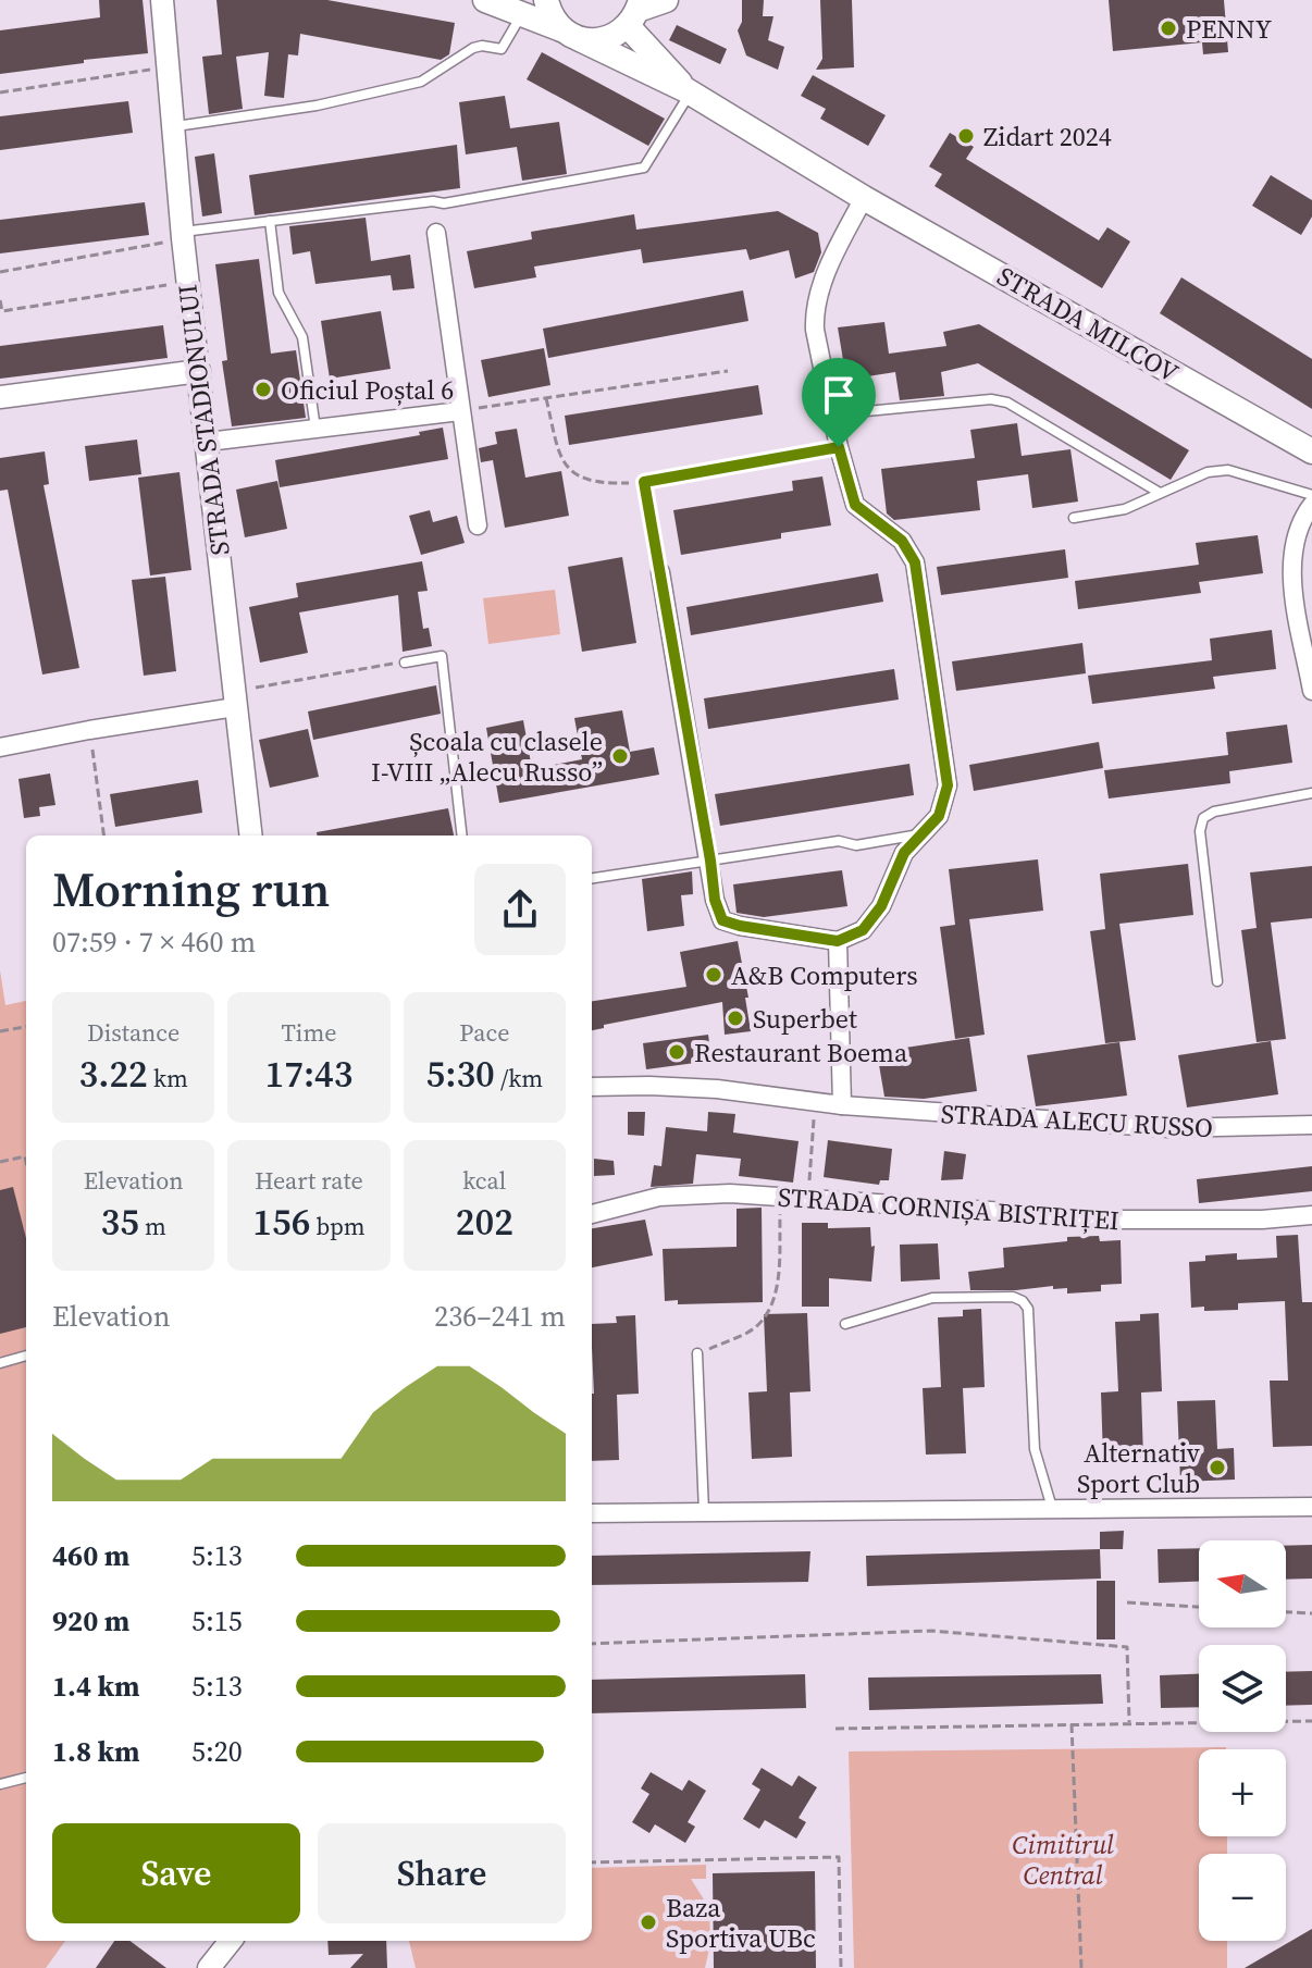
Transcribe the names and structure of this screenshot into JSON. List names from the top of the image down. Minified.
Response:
{"streets":{"main road":["STRADA MILCOV"],"street":["STRADA STADIONULUI","STRADA ALECU RUSSO","STRADA CORNIȘA BISTRIȚEI"]},"parks":["Cimitirul Central"],"places":["PENNY","Zidart 2024","Oficiul Poștal 6","Școala cu clasele I-VIII „Alecu Russo”","A&B Computers","Superbet","Restaurant Boema","Alternativ Sport Club","Baza Sportiva UBc"],"north":"left","page":{"heading":["Morning run","07:59 · 7 × 460 m"],"stats":[["Distance","3.22 km"],["Time","17:43"],["Pace","5:30 /km"],["Elevation","35 m"],["Heart rate","156 bpm"],["kcal","202"]],"chart":["Elevation","236–241 m"],"list":[{"name":"460 m","note":"5:13"},{"name":"920 m","note":"5:15"},{"name":"1.4 km","note":"5:13"},{"name":"1.8 km","note":"5:20"}],"map_buttons":["+","−"],"buttons":["Save","Share"]}}
